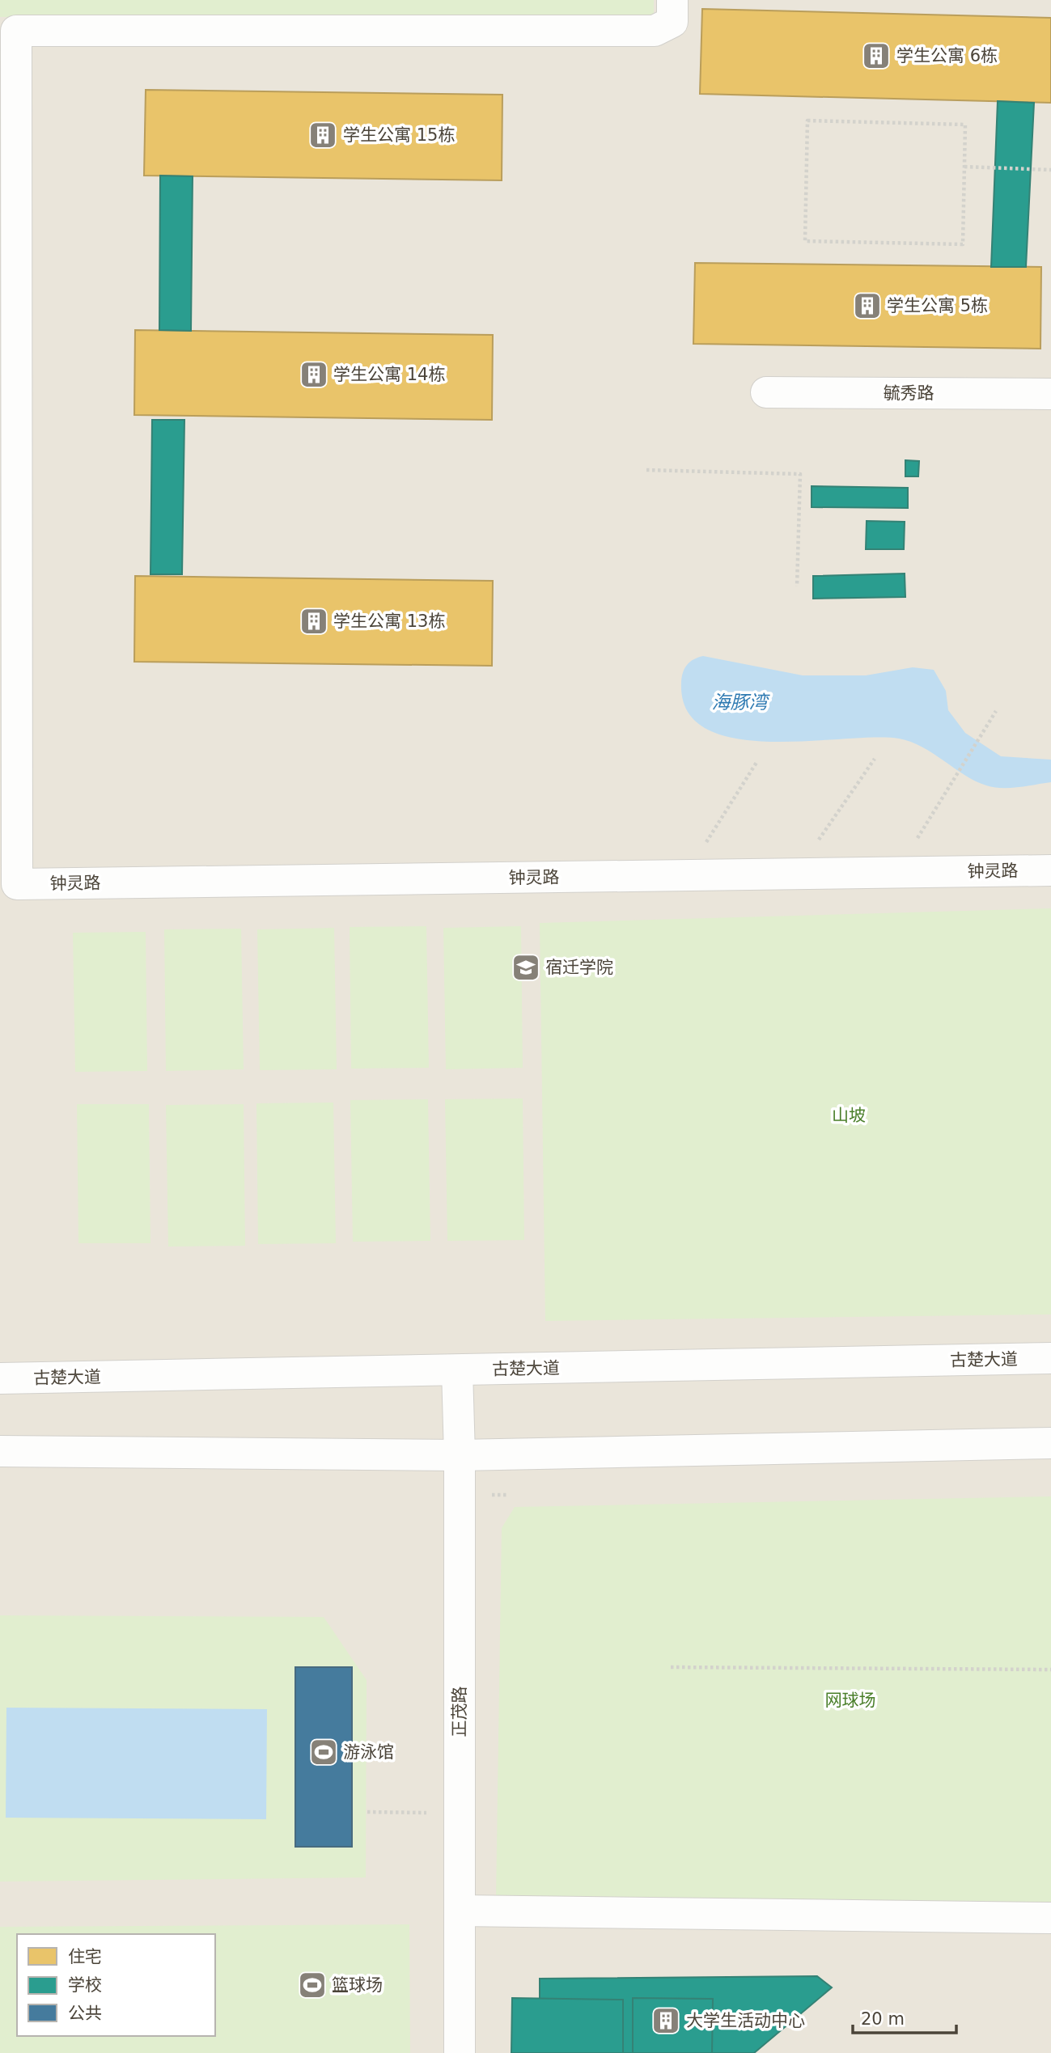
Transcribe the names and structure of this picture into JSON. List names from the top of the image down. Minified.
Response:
{"streets":{"lane":["毓秀路","钟灵路","古楚大道","正茂路"]},"crossings":[["古楚大道","正茂路"]],"water":["海豚湾"],"parks":["山坡","网球场"],"places":{"building":["学生公寓 6栋","学生公寓 15栋","学生公寓 5栋","学生公寓 14栋","学生公寓 13栋","大学生活动中心"],"school or university":["宿迁学院"],"sports":["游泳馆","篮球场"]},"legend":["住宅","学校","公共"],"scale_bar":"20 m"}
